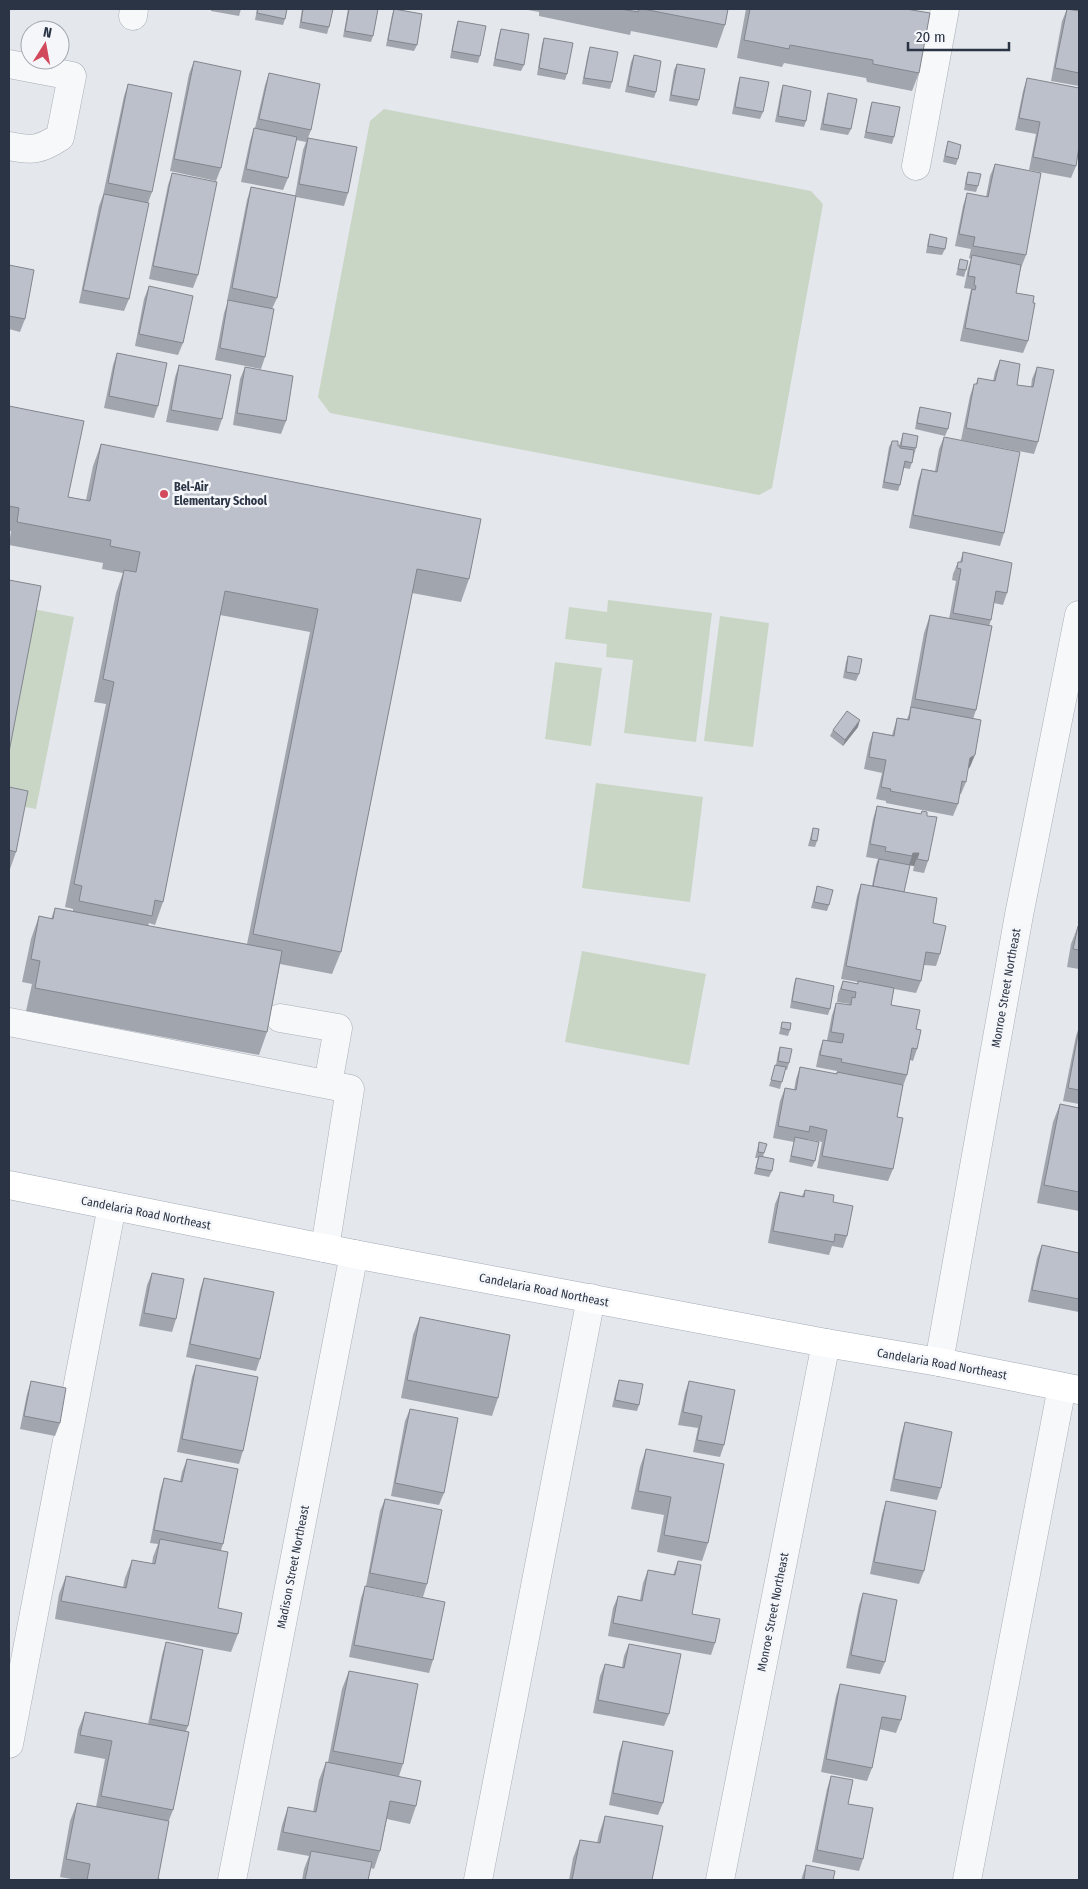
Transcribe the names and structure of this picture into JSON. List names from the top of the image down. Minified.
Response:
{"streets":{"main road":["Candelaria Road Northeast"],"street":["Monroe Street Northeast","Madison Street Northeast"]},"crossings":[["Monroe Street Northeast","Candelaria Road Northeast"],["Candelaria Road Northeast","Madison Street Northeast"]],"places":["Bel-Air Elementary School"],"scale_bar":"20 m","north":"top"}
